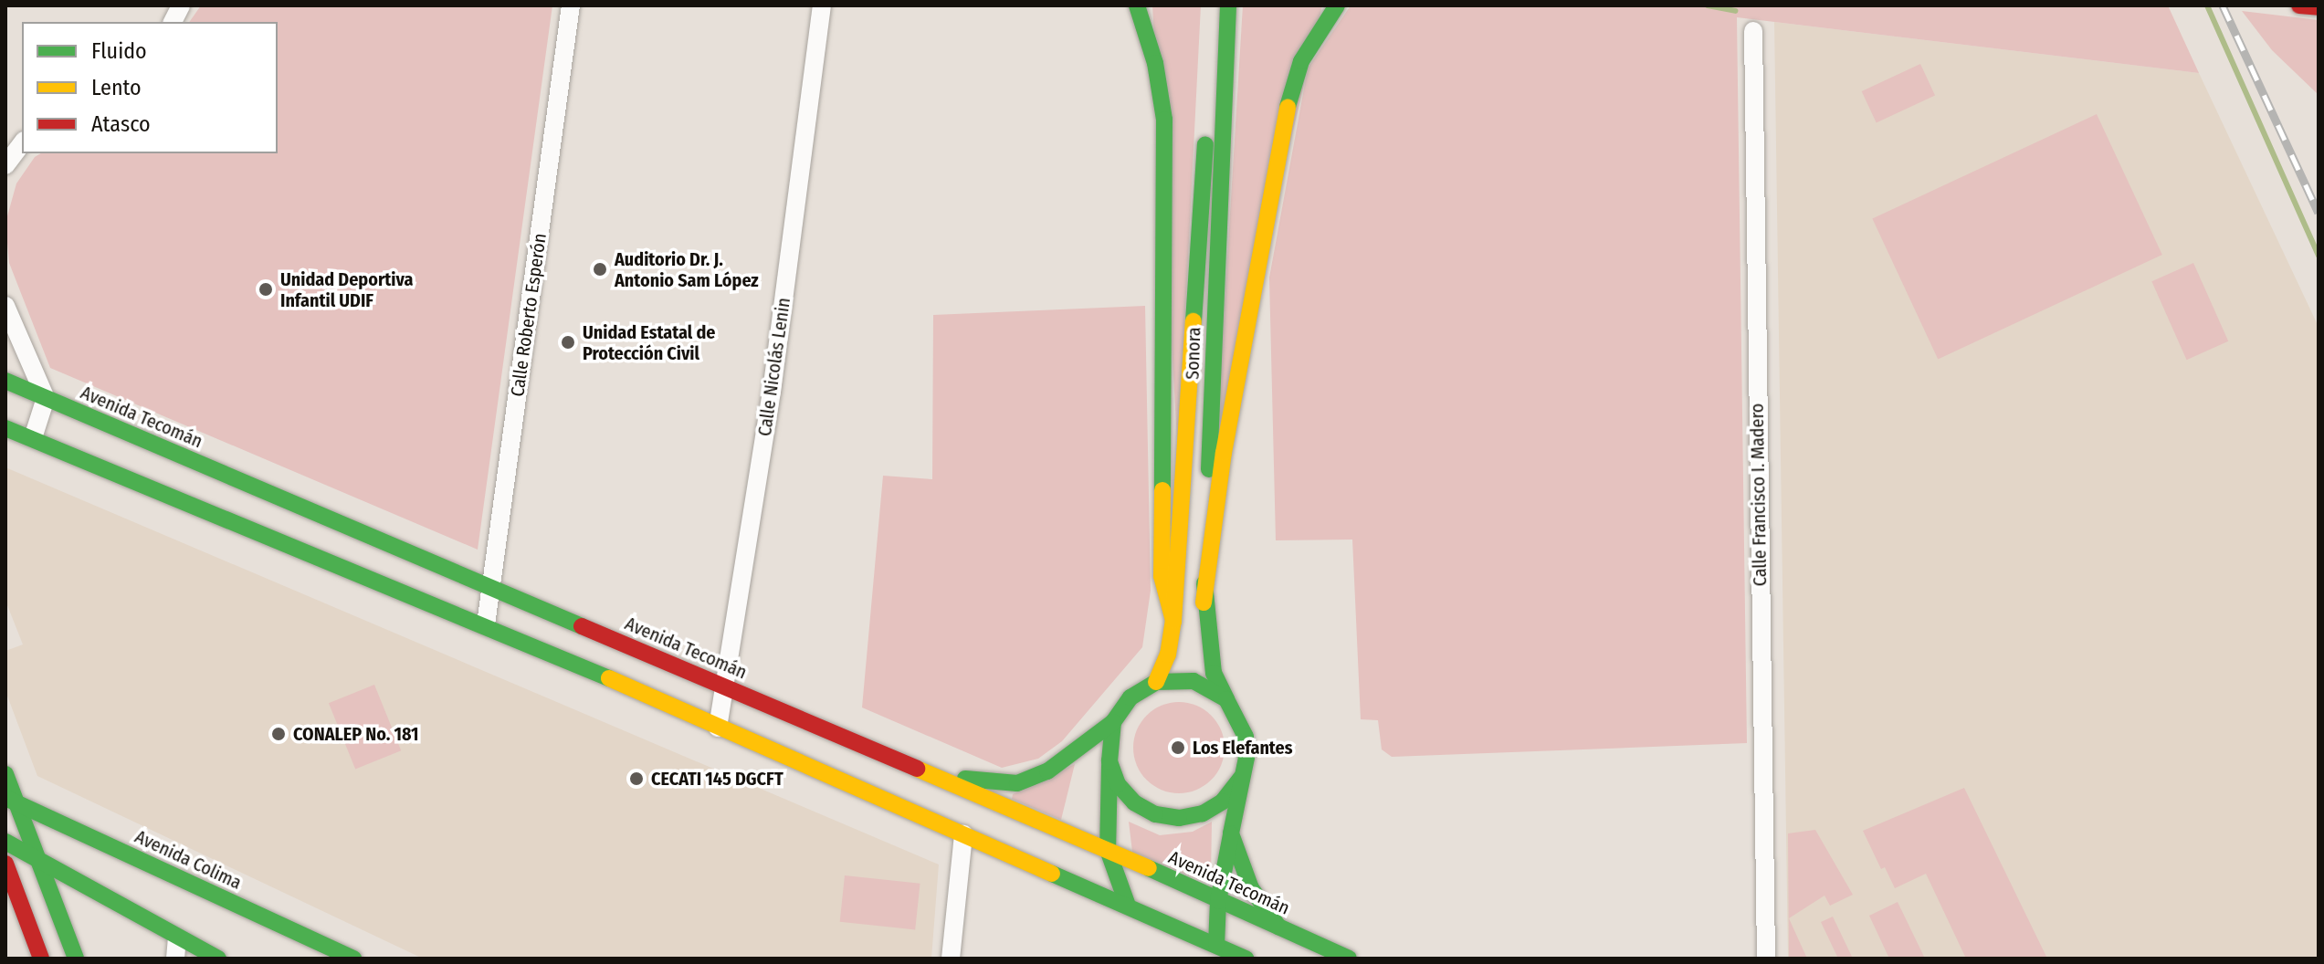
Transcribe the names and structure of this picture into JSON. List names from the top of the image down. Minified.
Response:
{"streets":{"main road":["Sonora","Avenida Tecomán","Avenida Colima"],"street":["Calle Roberto Esperón","Calle Nicolás Lenin","Calle Francisco I. Madero"]},"crossings":[["Calle Roberto Esperón","Avenida Tecomán"],["Sonora","Avenida Tecomán"],["Calle Nicolás Lenin","Avenida Tecomán"]],"places":["Auditorio Dr. J. Antonio Sam López","Unidad Deportiva Infantil UDIF","Unidad Estatal de Protección Civil","CONALEP No. 181","Los Elefantes","CECATI 145 DGCFT"],"legend":["Fluido","Lento","Atasco"]}
